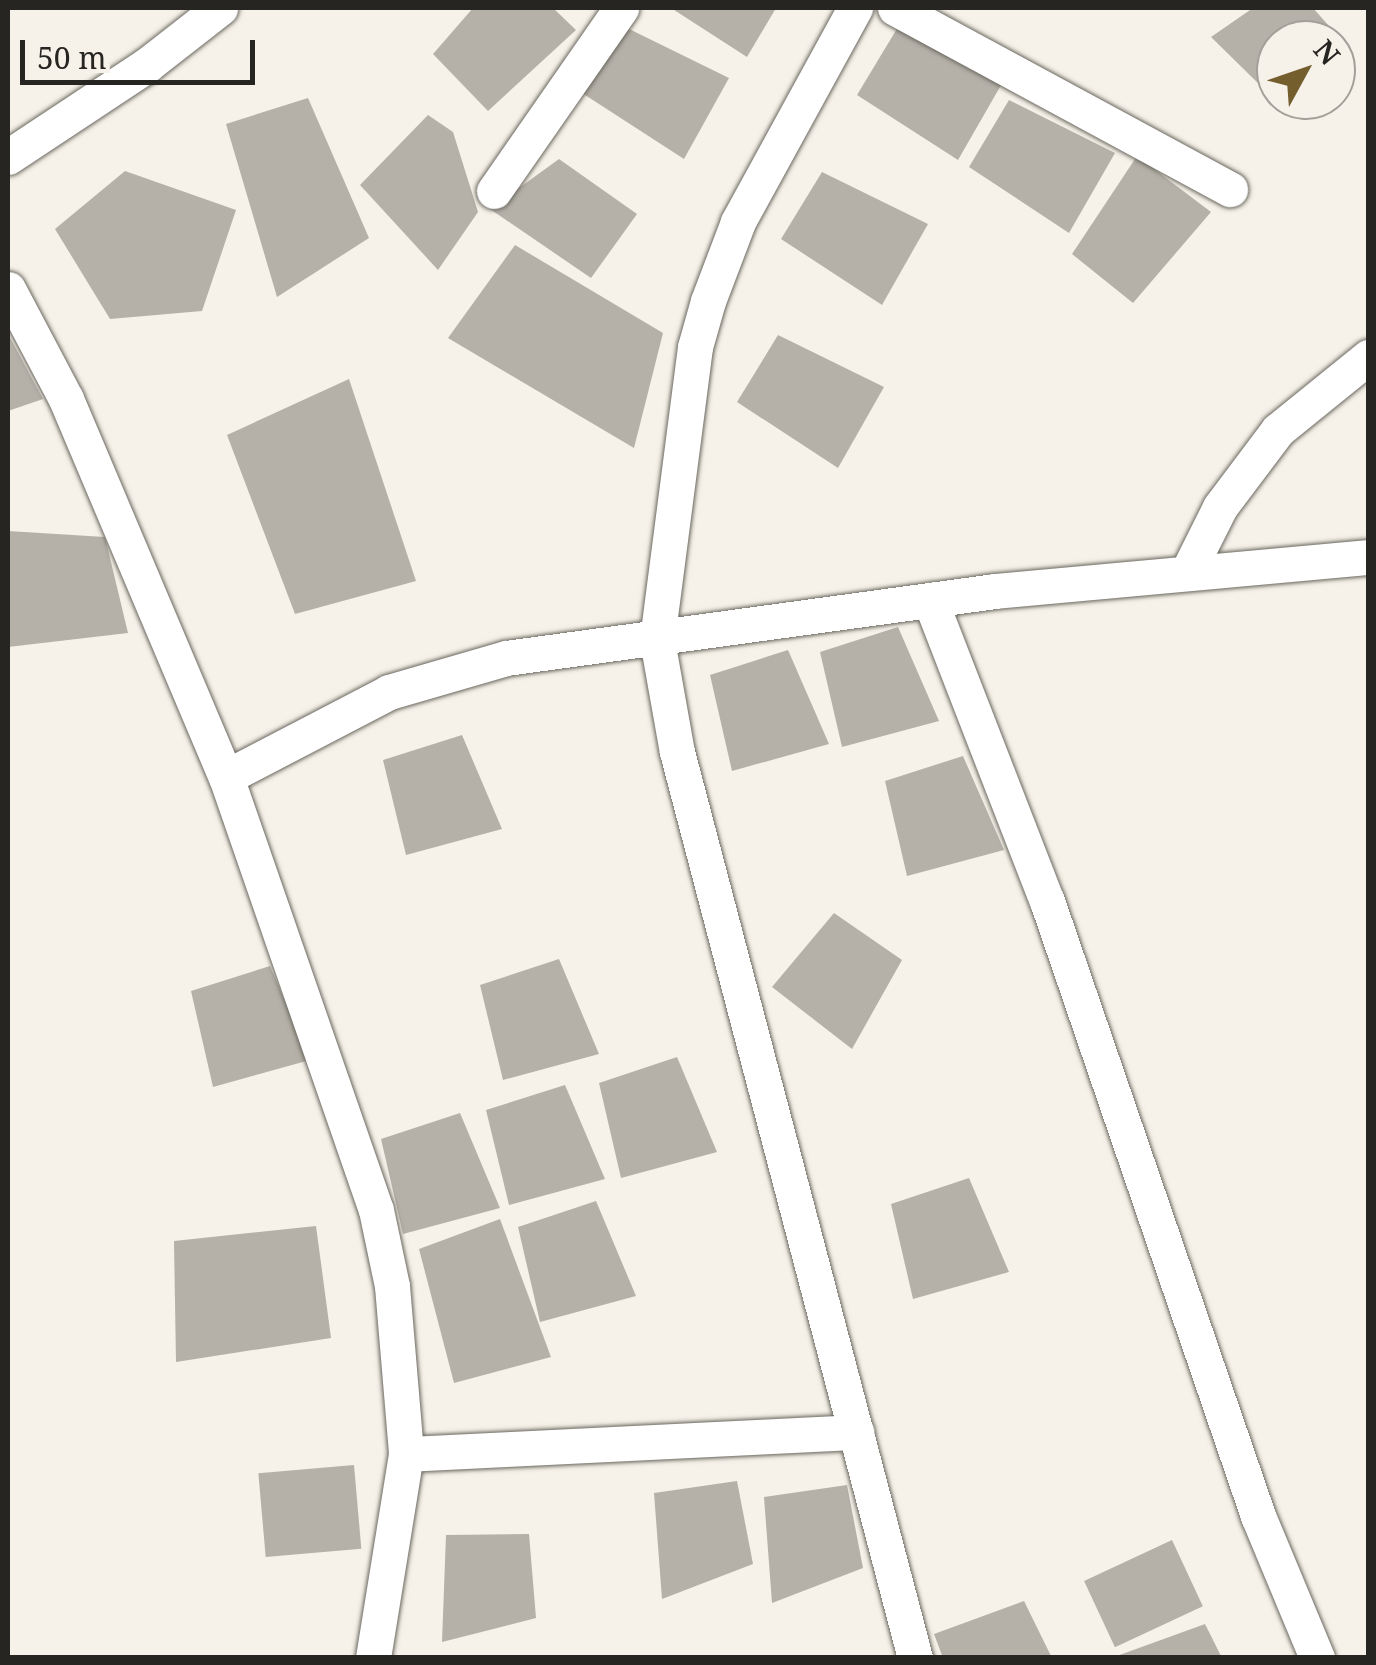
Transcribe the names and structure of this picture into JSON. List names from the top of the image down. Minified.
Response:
{"scale_bar":"50 m","north":"top right"}
